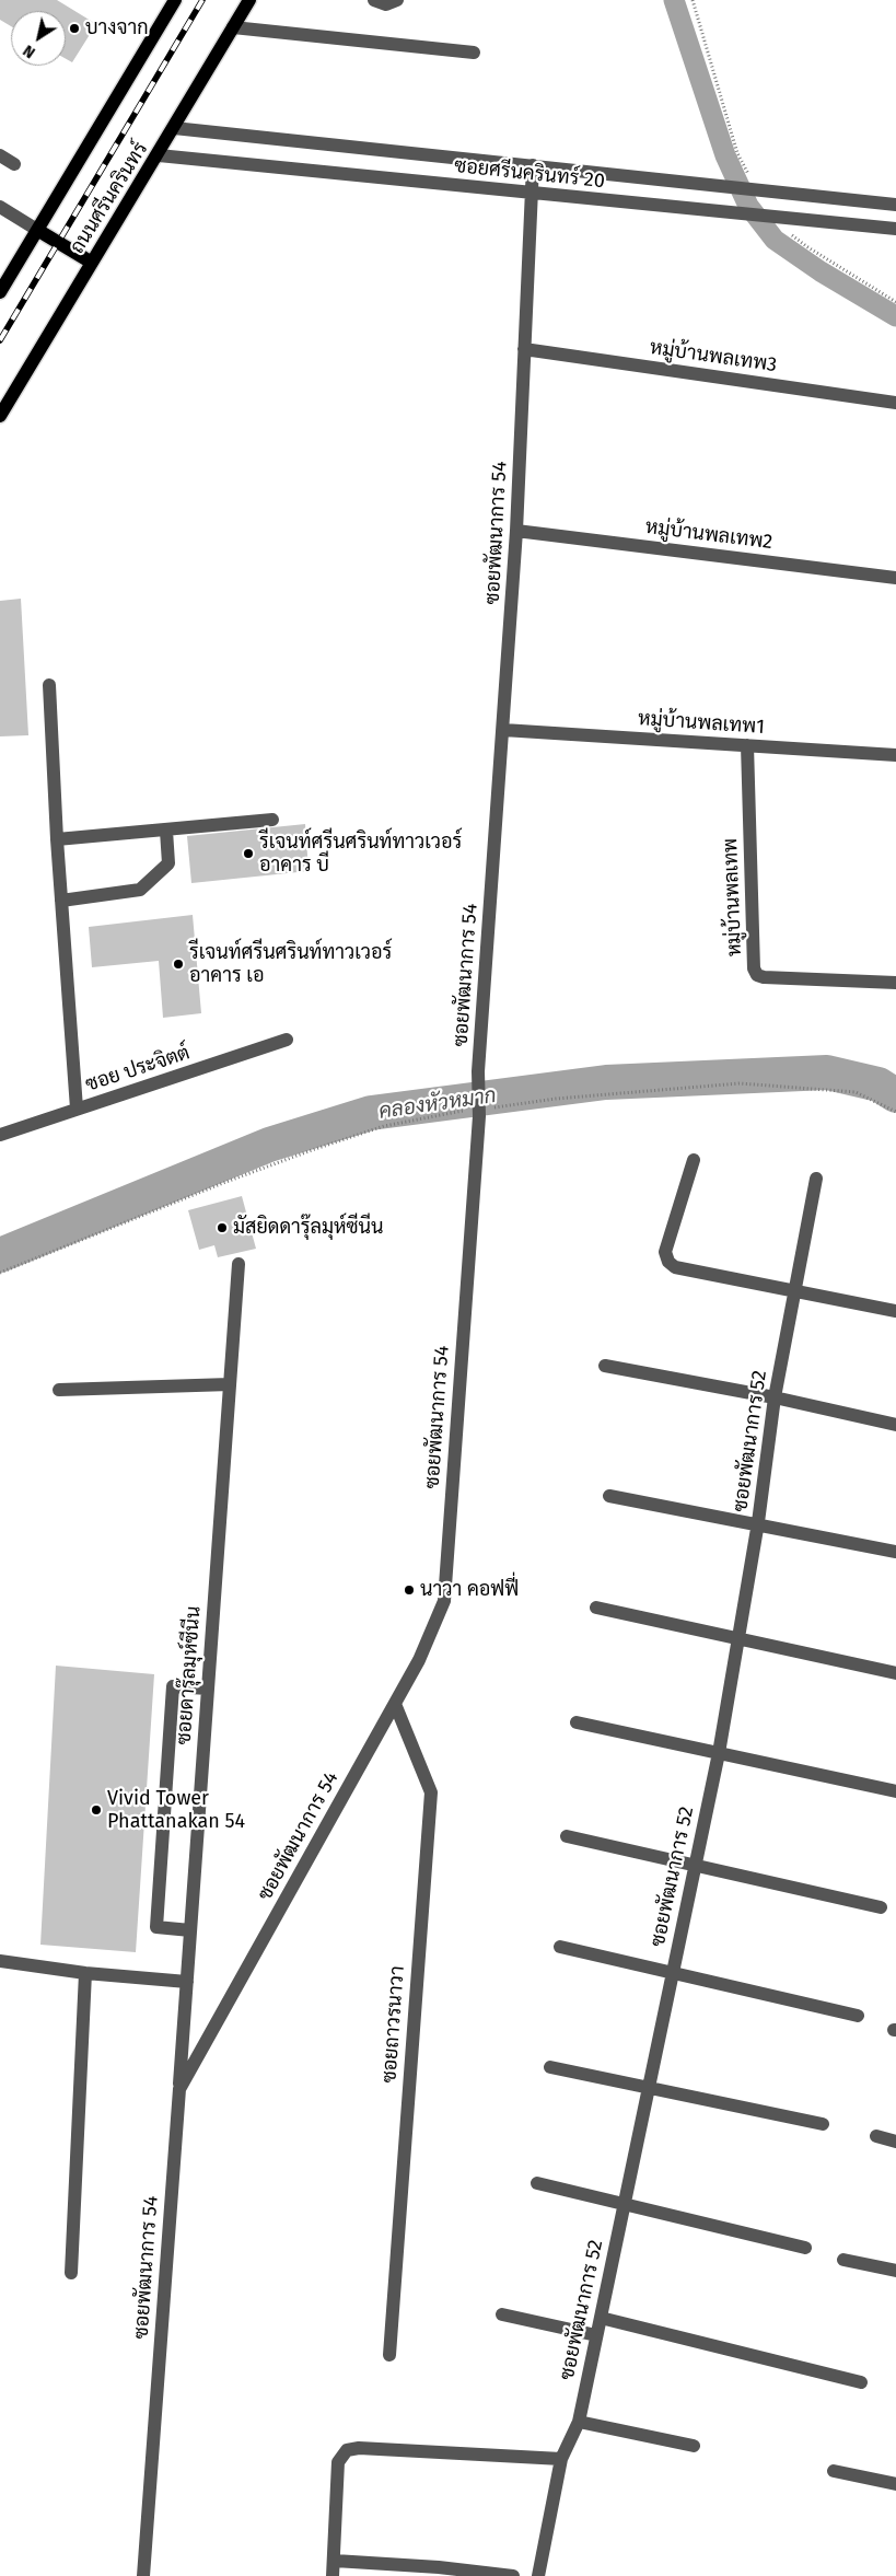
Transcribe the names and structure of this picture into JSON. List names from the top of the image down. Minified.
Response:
{"streets":{"main road":["ถนนศรีนครินทร์"],"street":["ซอยศรีนครินทร์ 20","หมู่บ้านพลเทพ3","ซอยพัฒนาการ 54","หมู่บ้านพลเทพ2","หมู่บ้านพลเทพ1","หมู่บ้านพลเทพ","ซอย ประจิตต์","ซอยพัฒนาการ 52","ซอยดารุ๊ลมุห์ซีนีน","ซอยถาวรนาวา"]},"crossings":[["ซอยศรีนครินทร์ 20","ถนนศรีนครินทร์"],["ซอยศรีนครินทร์ 20","ซอยพัฒนาการ 54"],["หมู่บ้านพลเทพ3","ซอยพัฒนาการ 54"],["ซอยพัฒนาการ 54","หมู่บ้านพลเทพ2"],["ซอยพัฒนาการ 54","หมู่บ้านพลเทพ1"],["ซอยพัฒนาการ 54","ซอยดารุ๊ลมุห์ซีนีน"],["ซอยพัฒนาการ 54","ซอยถาวรนาวา"],["หมู่บ้านพลเทพ1","หมู่บ้านพลเทพ"]],"water":["คลองหัวหมาก"],"places":["บางจาก","รีเจนท์ศรีนศรินท์ทาวเวอร์ อาคาร บี","รีเจนท์ศรีนศรินท์ทาวเวอร์ อาคาร เอ","มัสยิดดารุ๊ลมุห์ซีนีน","นาวา คอฟฟี่","Vivid Tower Phattanakan 54"],"north":"bottom left"}
